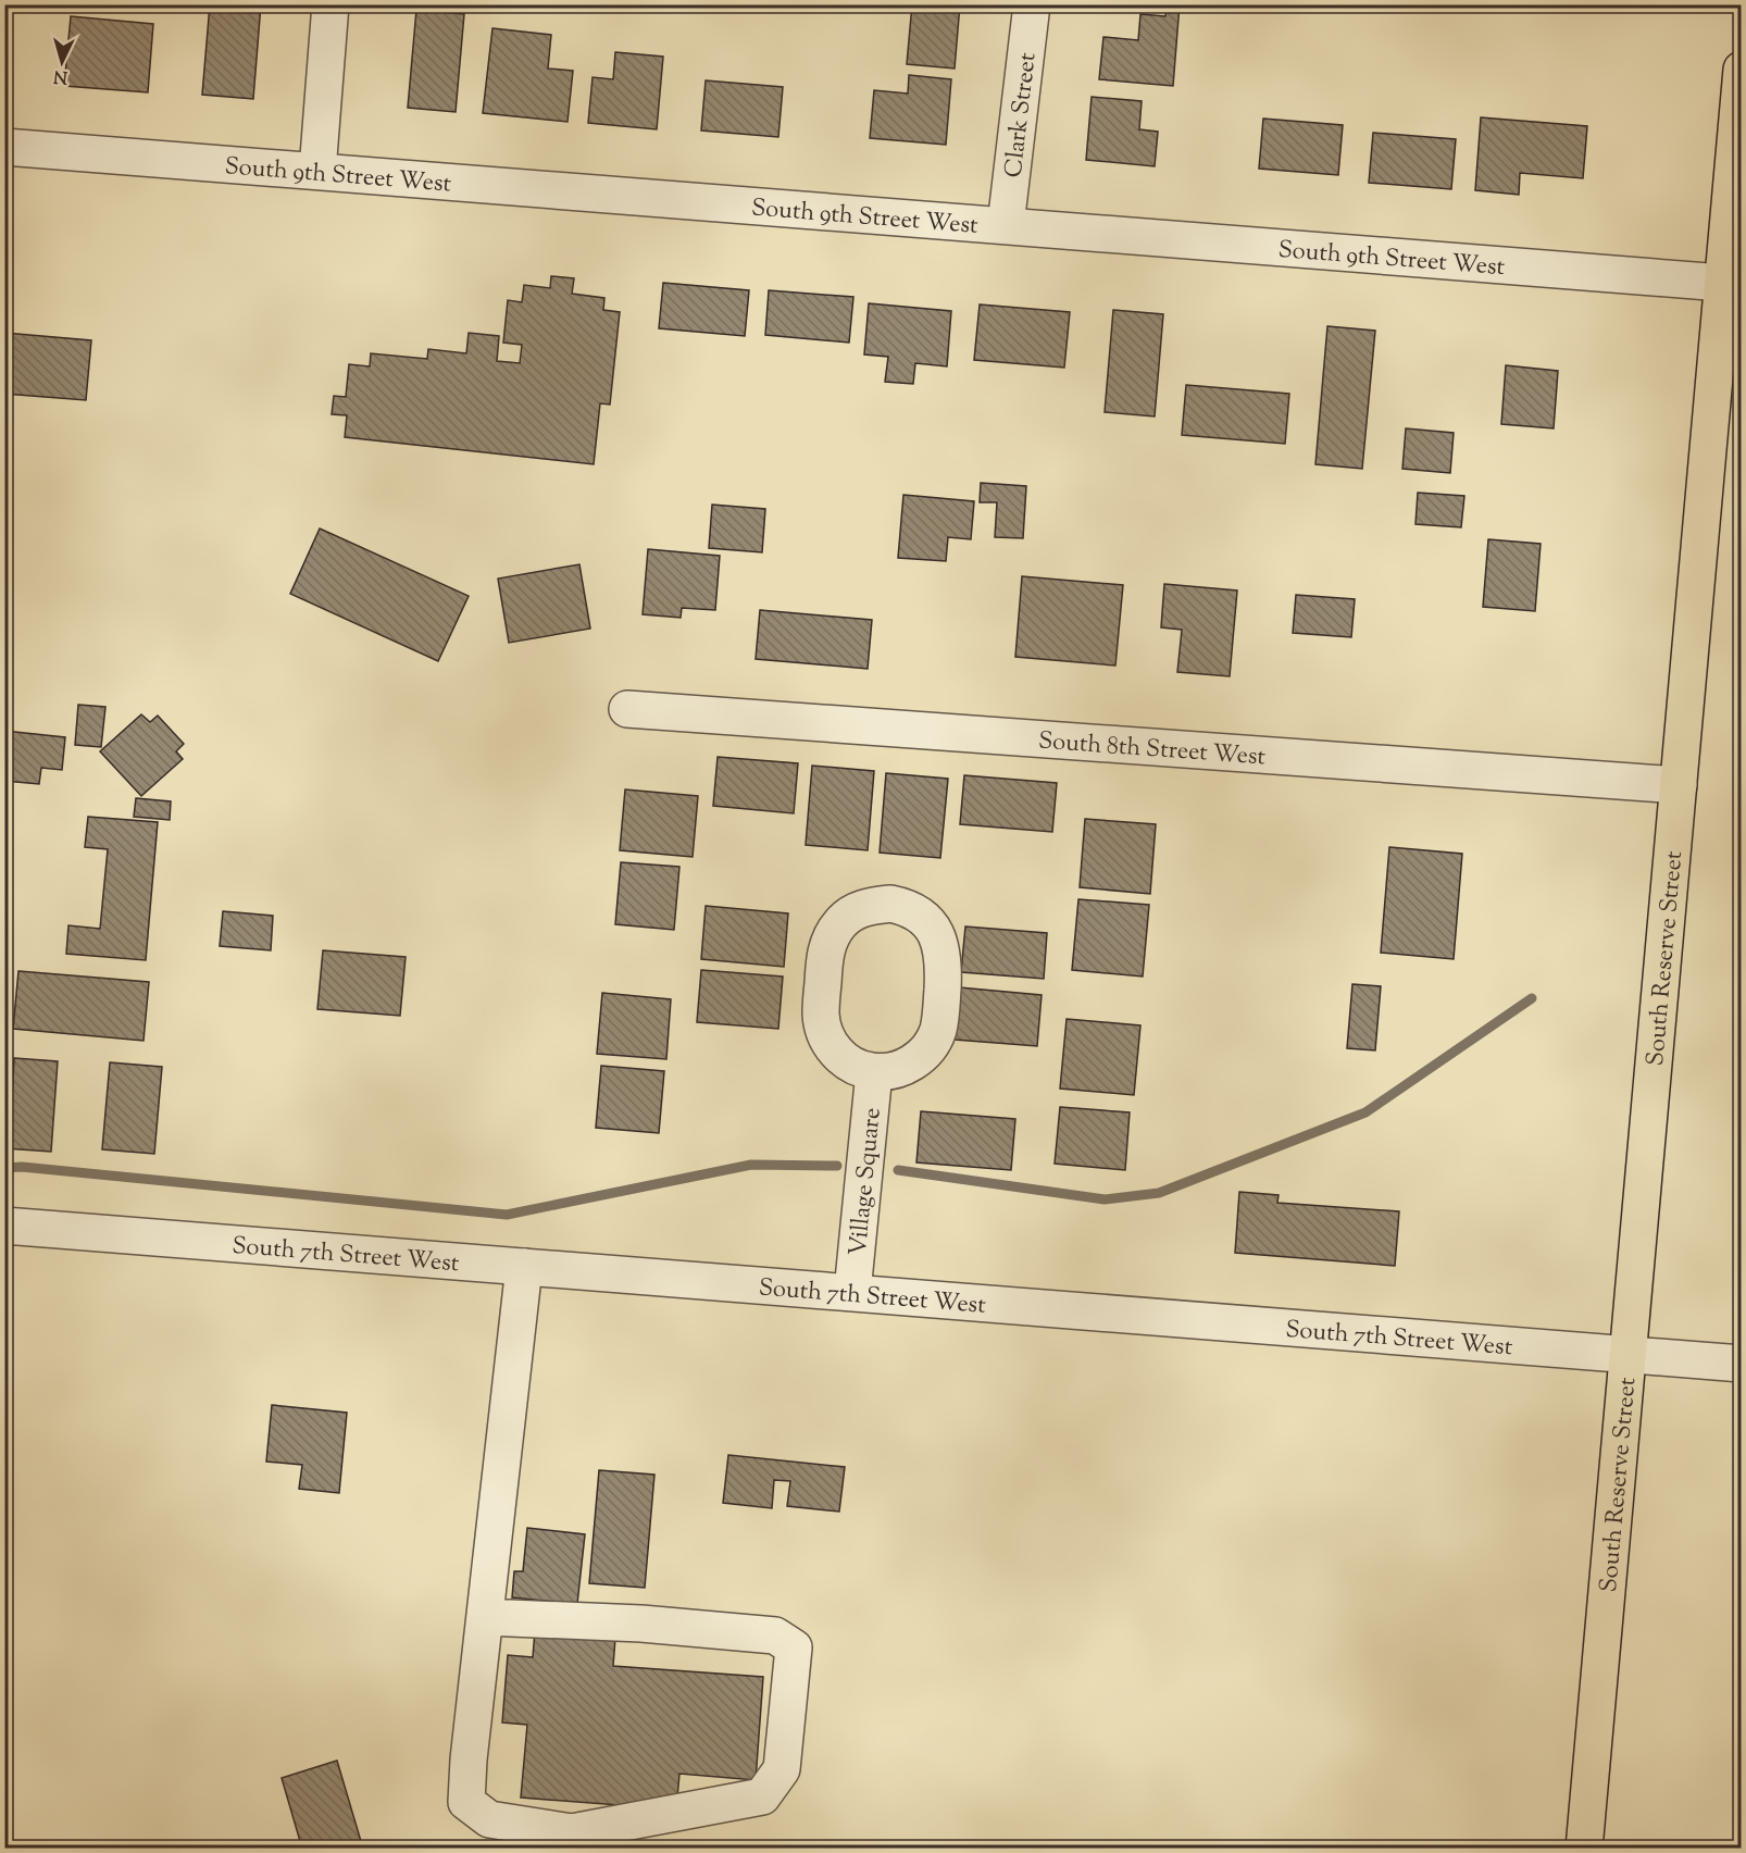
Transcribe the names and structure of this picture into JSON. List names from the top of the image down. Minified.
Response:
{"streets":{"highway":["South Reserve Street"],"street":["Clark Street","South 9th Street West","South 8th Street West","Village Square","South 7th Street West"]},"crossings":[["Clark Street","South 9th Street West"],["South 9th Street West","South Reserve Street"],["South 8th Street West","South Reserve Street"],["South Reserve Street","South 7th Street West"],["Village Square","South 7th Street West"]],"north":"bottom"}
